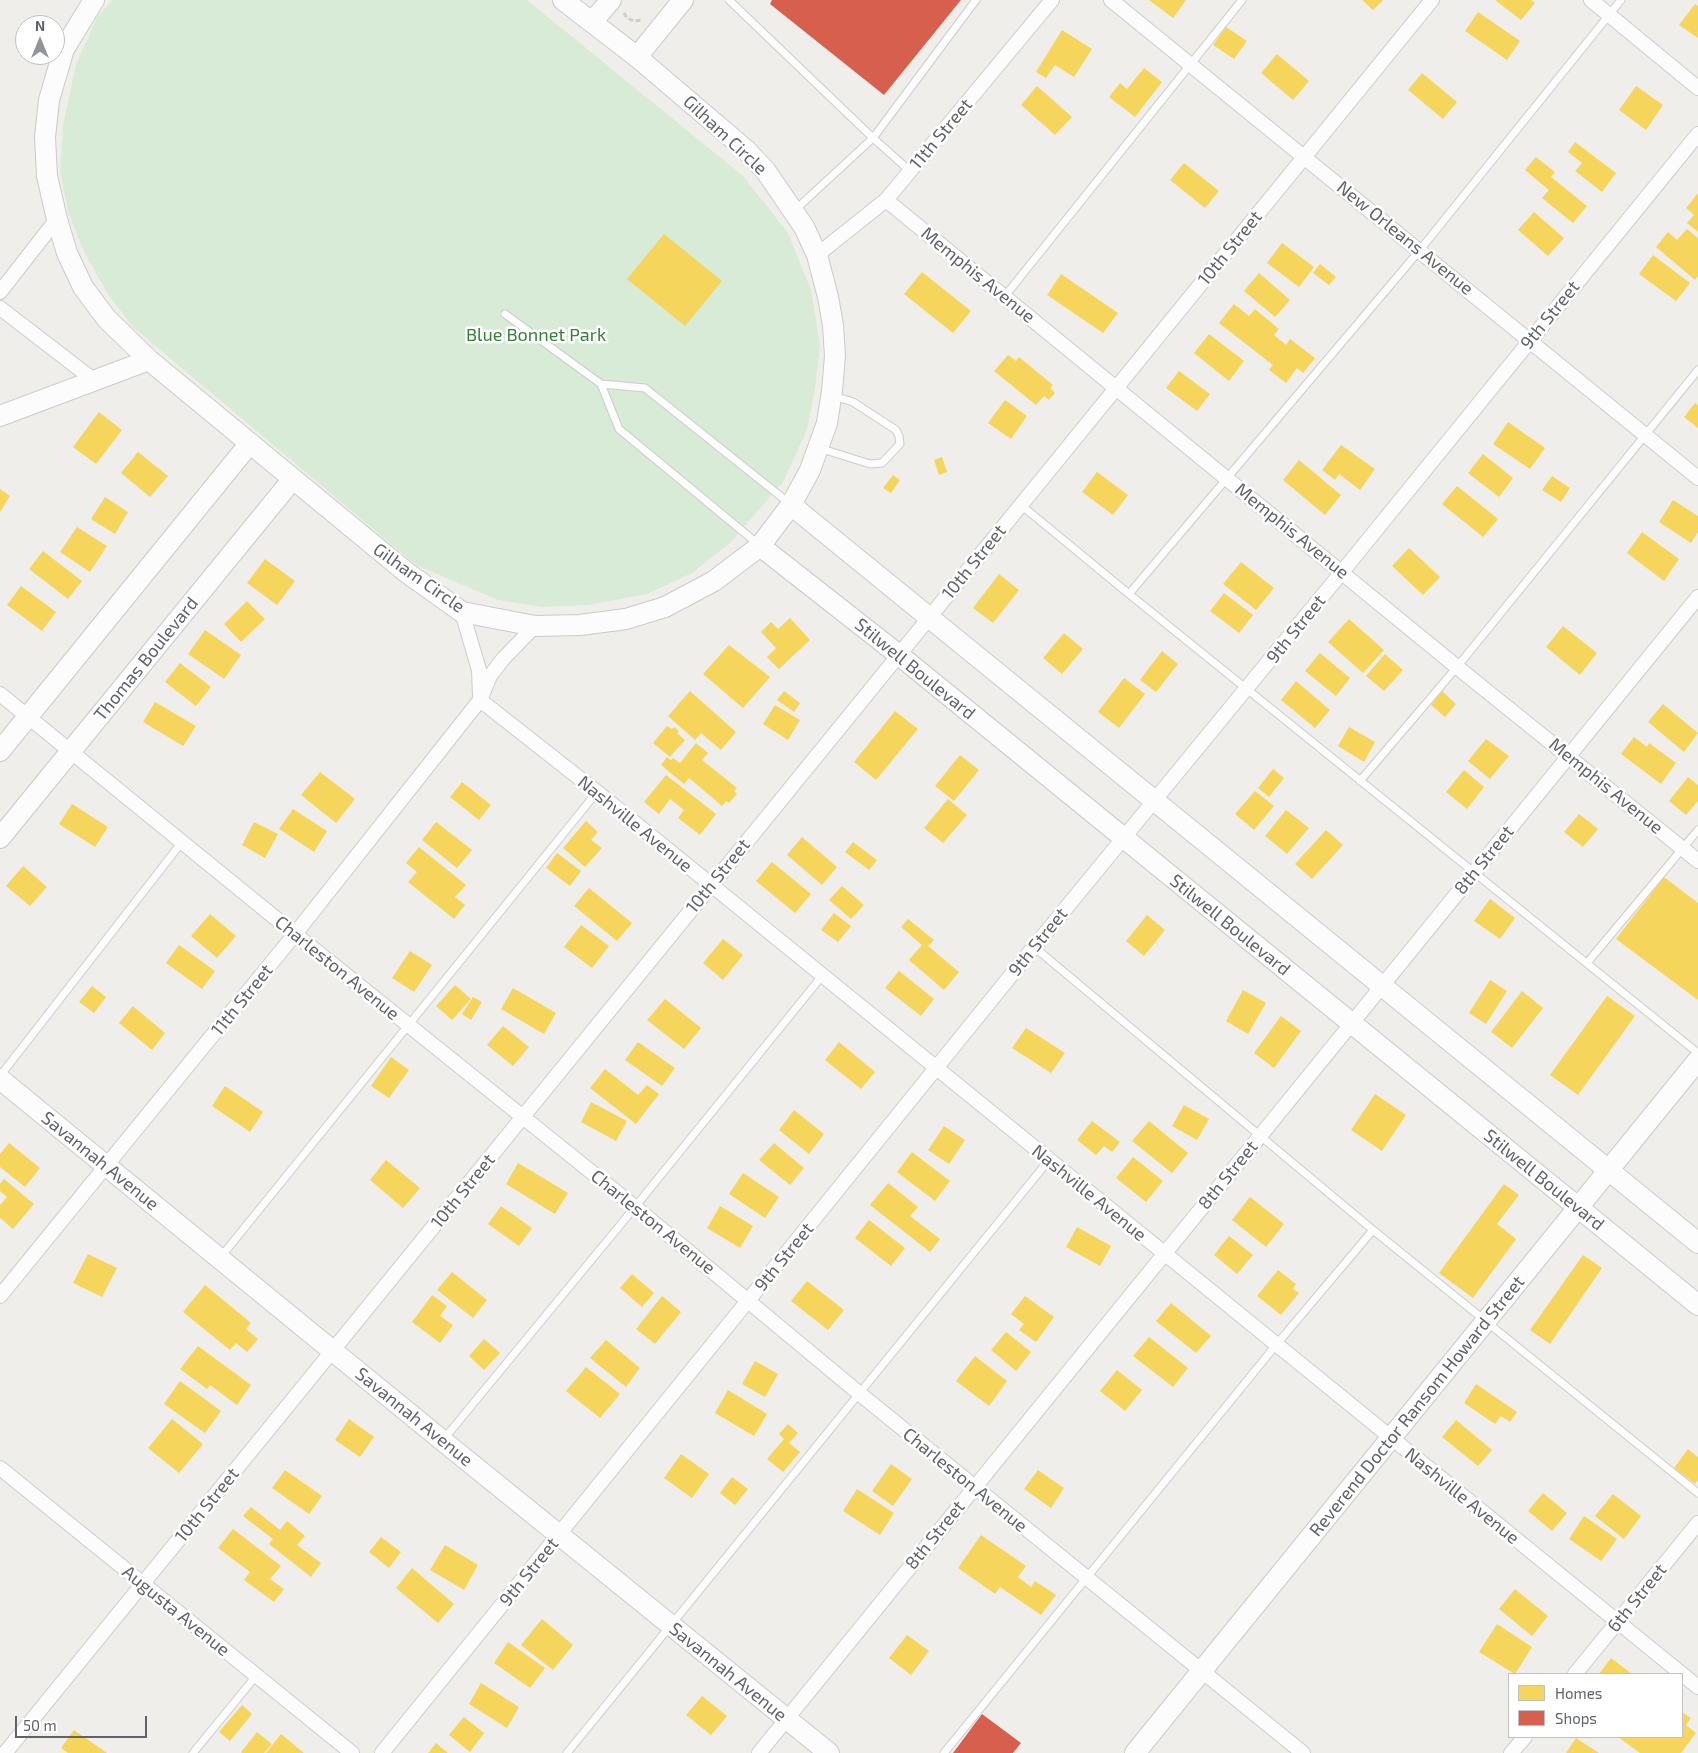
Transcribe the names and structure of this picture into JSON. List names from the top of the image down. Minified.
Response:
{"streets":{"main road":["Gilham Circle","Thomas Boulevard","Stilwell Boulevard","Savannah Avenue","Reverend Doctor Ransom Howard Street"],"street":["11th Street","New Orleans Avenue","10th Street","Memphis Avenue","9th Street","Nashville Avenue","8th Street","Charleston Avenue","6th Street","Augusta Avenue"]},"crossings":[["11th Street","Gilham Circle"],["11th Street","Memphis Avenue"],["11th Street","Nashville Avenue"],["11th Street","Charleston Avenue"],["11th Street","Savannah Avenue"],["Gilham Circle","Thomas Boulevard"],["Gilham Circle","Stilwell Boulevard"],["New Orleans Avenue","10th Street"],["New Orleans Avenue","9th Street"],["10th Street","Memphis Avenue"],["10th Street","Stilwell Boulevard"],["10th Street","Nashville Avenue"],["10th Street","Charleston Avenue"],["10th Street","Savannah Avenue"],["10th Street","Augusta Avenue"],["Memphis Avenue","9th Street"],["Memphis Avenue","8th Street"],["9th Street","Stilwell Boulevard"],["9th Street","Nashville Avenue"],["9th Street","Charleston Avenue"],["9th Street","Savannah Avenue"],["Thomas Boulevard","Charleston Avenue"],["Stilwell Boulevard","8th Street"],["Stilwell Boulevard","Reverend Doctor Ransom Howard Street"],["Nashville Avenue","8th Street"],["Nashville Avenue","Reverend Doctor Ransom Howard Street"],["Nashville Avenue","6th Street"],["8th Street","Charleston Avenue"],["8th Street","Savannah Avenue"],["Charleston Avenue","Reverend Doctor Ransom Howard Street"]],"parks":["Blue Bonnet Park"],"legend":["Homes","Shops"],"scale_bar":"50 m","north":"top"}
